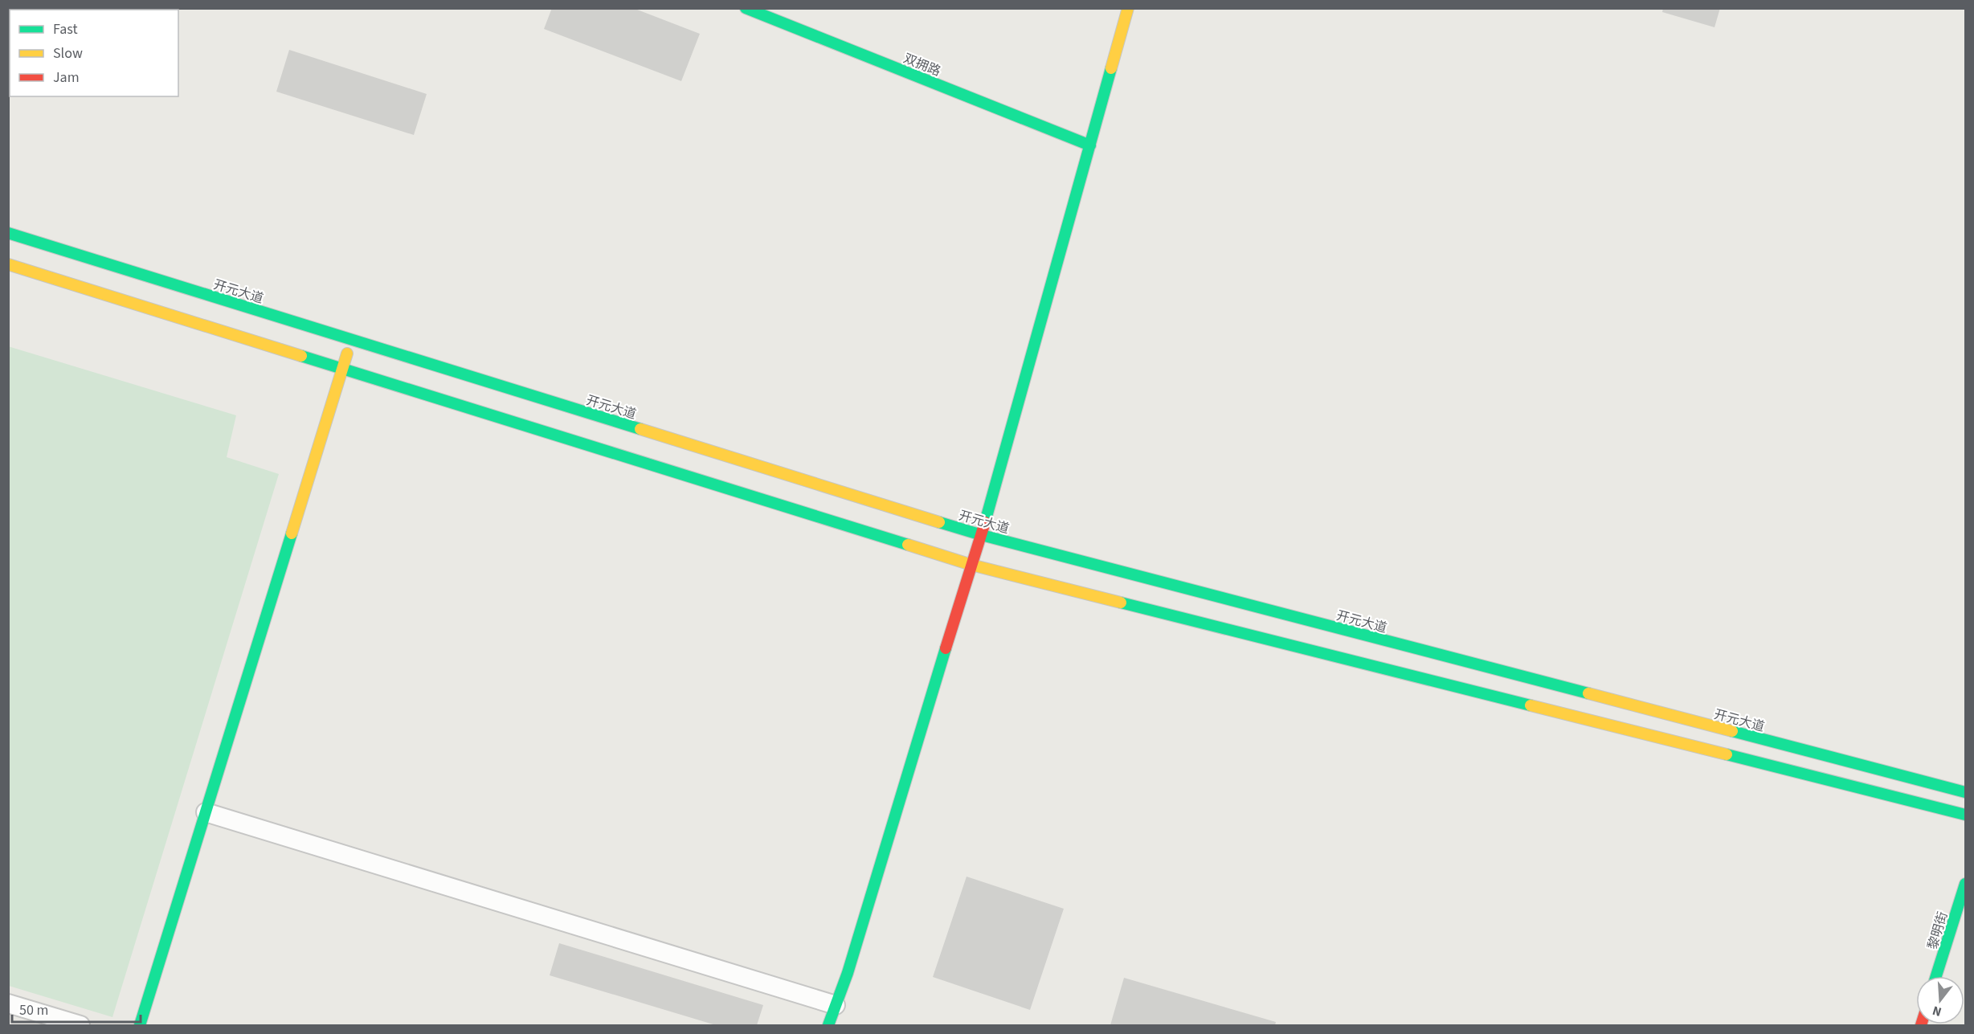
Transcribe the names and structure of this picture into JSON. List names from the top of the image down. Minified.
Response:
{"streets":{"main road":["双拥路","开元大道","黎明街"]},"legend":["Fast","Slow","Jam"],"scale_bar":"50 m","north":"bottom"}
